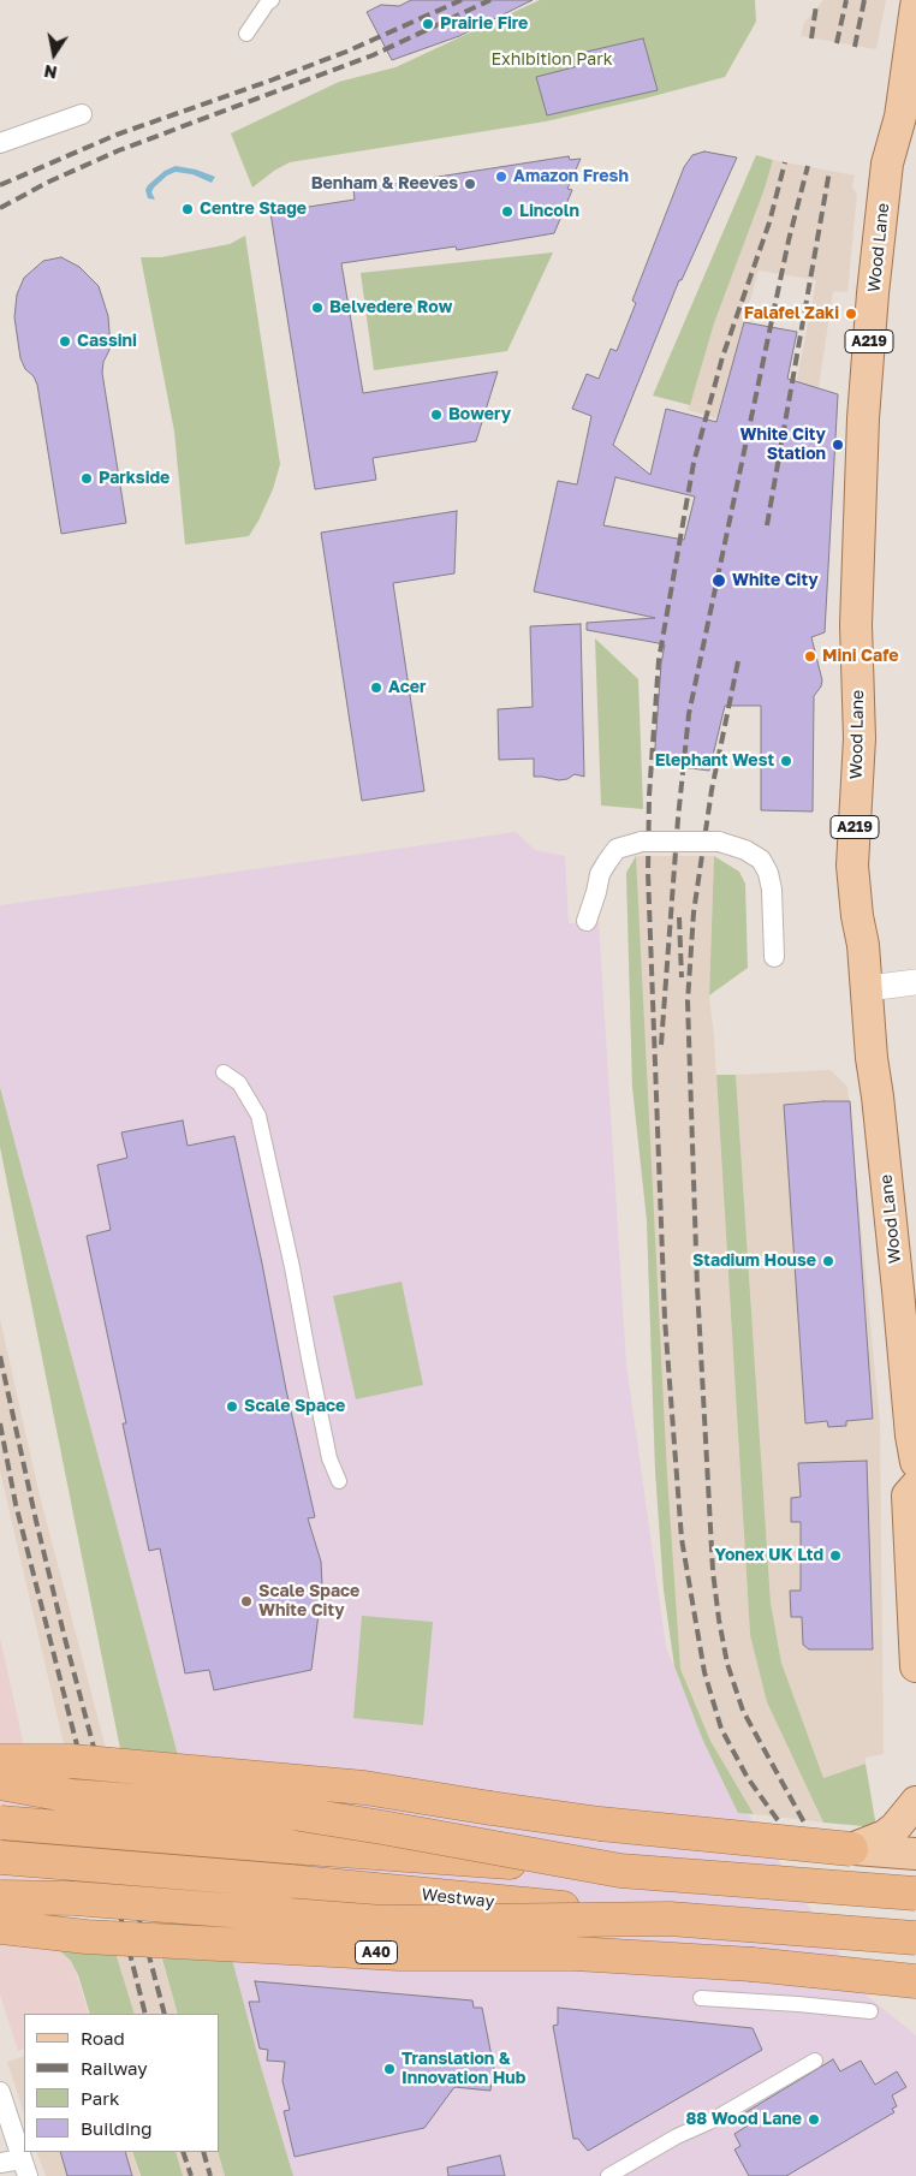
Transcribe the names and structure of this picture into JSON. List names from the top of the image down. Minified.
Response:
{"streets":{"highway":["Westway","A40"],"main road":["Wood Lane","A219"]},"crossings":[["Westway","A40"]],"parks":["Exhibition Park"],"places":["Prairie Fire","Amazon Fresh","Benham & Reeves","Centre Stage","Lincoln","Belvedere Row","Falafel Zaki","Cassini","Bowery","White City Station","Parkside","White City","Mini Cafe","Acer","Elephant West","Stadium House","Scale Space","Yonex UK Ltd","Scale Space White City","Translation & Innovation Hub","88 Wood Lane"],"legend":["Road","Railway","Park","Building"],"north":"bottom"}
